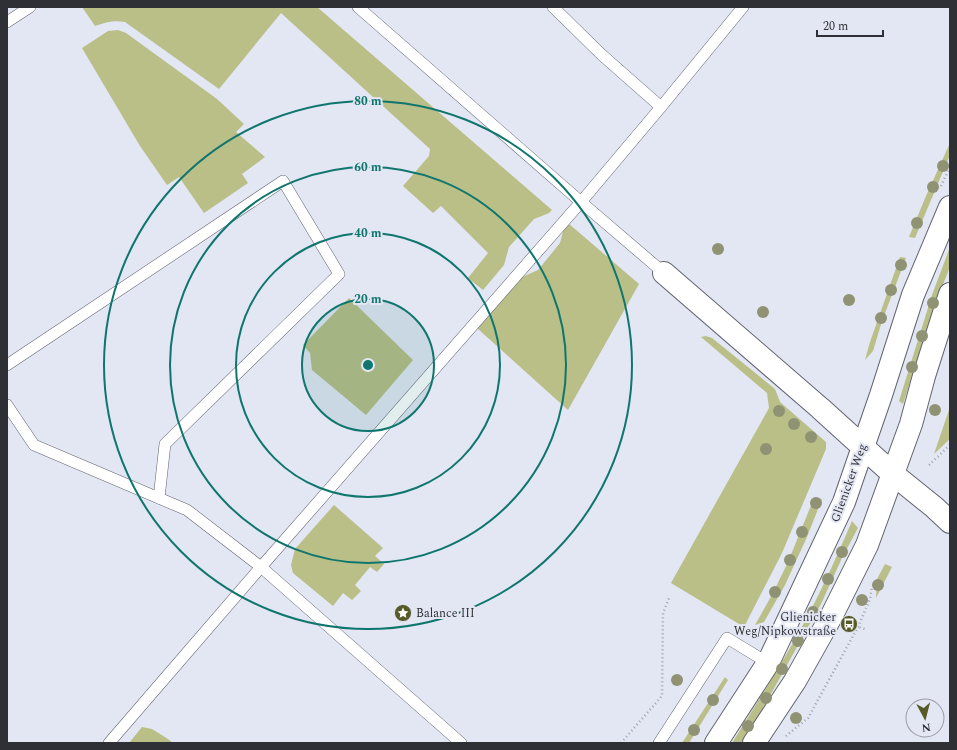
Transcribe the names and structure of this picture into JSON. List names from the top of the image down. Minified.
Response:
{"streets":{"main road":["Glienicker Weg"]},"places":{"place":["Balance III"],"bus stop":["Glienicker Weg/Nipkowstraße"]},"scale_bar":"20 m","north":"bottom","rings":["80 m","60 m","40 m","20 m"]}
